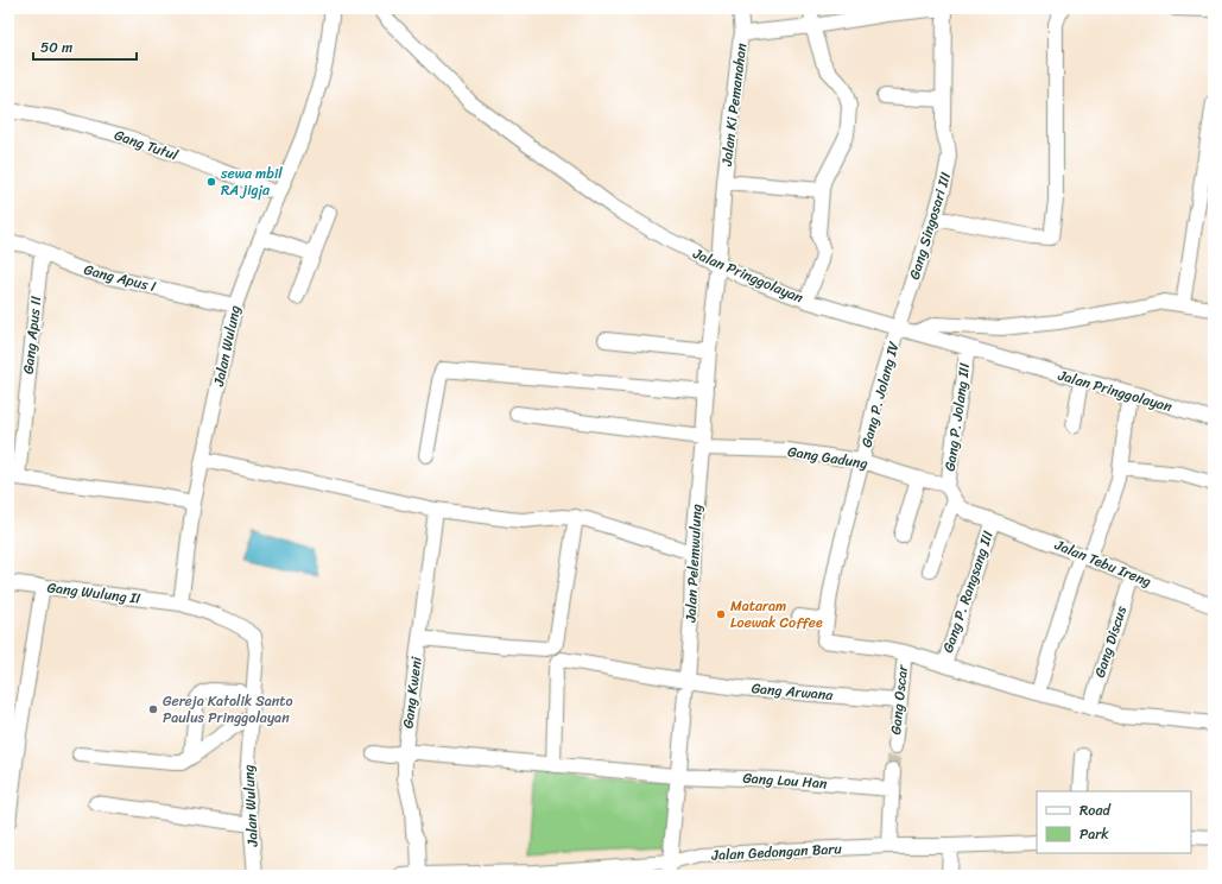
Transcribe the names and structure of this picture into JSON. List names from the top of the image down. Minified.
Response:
{"streets":{"street":["Jalan Ki Pemanahan","Gang Tutul","Gang Singosari III","Jalan Pringgolayan","Gang Apus I","Gang Apus II","Jalan Wulung","Gang P. Jolang IV","Gang P. Jolang III","Gang Gadung","Jalan Pelemwulung","Jalan Tebu Ireng","Gang P. Rangsang III","Gang Wulung II","Gang Discus","Gang Arwana","Gang Kweni","Gang Oscar","Gang Lou Han","Jalan Gedongan Baru"]},"crossings":[["Jalan Ki Pemanahan","Gang Singosari III"],["Jalan Ki Pemanahan","Jalan Pringgolayan"],["Jalan Ki Pemanahan","Jalan Pelemwulung"],["Gang Tutul","Jalan Wulung"],["Gang Singosari III","Jalan Pringgolayan"],["Gang Singosari III","Gang P. Jolang IV"],["Jalan Pringgolayan","Gang P. Jolang IV"],["Jalan Pringgolayan","Gang P. Jolang III"],["Jalan Pringgolayan","Jalan Pelemwulung"],["Gang Apus I","Gang Apus II"],["Gang Apus I","Jalan Wulung"],["Jalan Wulung","Gang Wulung II"],["Gang P. Jolang IV","Gang Gadung"],["Gang P. Jolang IV","Gang Oscar"],["Gang P. Jolang III","Gang Gadung"],["Gang Gadung","Jalan Pelemwulung"],["Jalan Pelemwulung","Gang Arwana"],["Jalan Pelemwulung","Gang Lou Han"],["Jalan Pelemwulung","Jalan Gedongan Baru"],["Jalan Tebu Ireng","Gang P. Rangsang III"],["Jalan Tebu Ireng","Gang Discus"],["Gang Arwana","Gang Oscar"],["Gang Arwana","Gang Lou Han"],["Gang Kweni","Gang Lou Han"],["Gang Kweni","Jalan Gedongan Baru"]],"places":["sewa mbil RA jigja","Mataram Loewak Coffee","Gereja Katolik Santo Paulus Pringgolayan"],"legend":["Road","Park"],"scale_bar":"50 m"}
